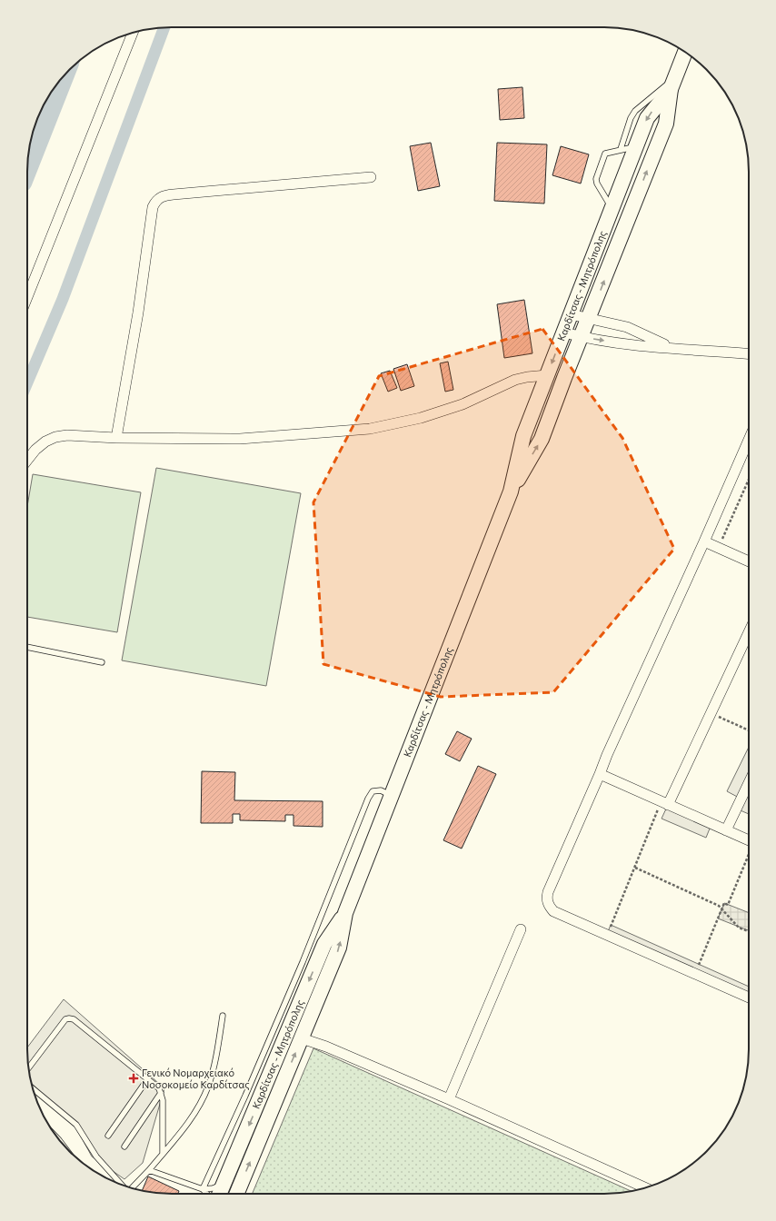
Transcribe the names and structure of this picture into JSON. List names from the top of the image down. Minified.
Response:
{"streets":{"main road":["Καρδίτσας - Μητρόπολης"]},"places":{"health":["Γενικό Νομαρχειακό Νοσοκομείο Καρδίτσας"]}}
